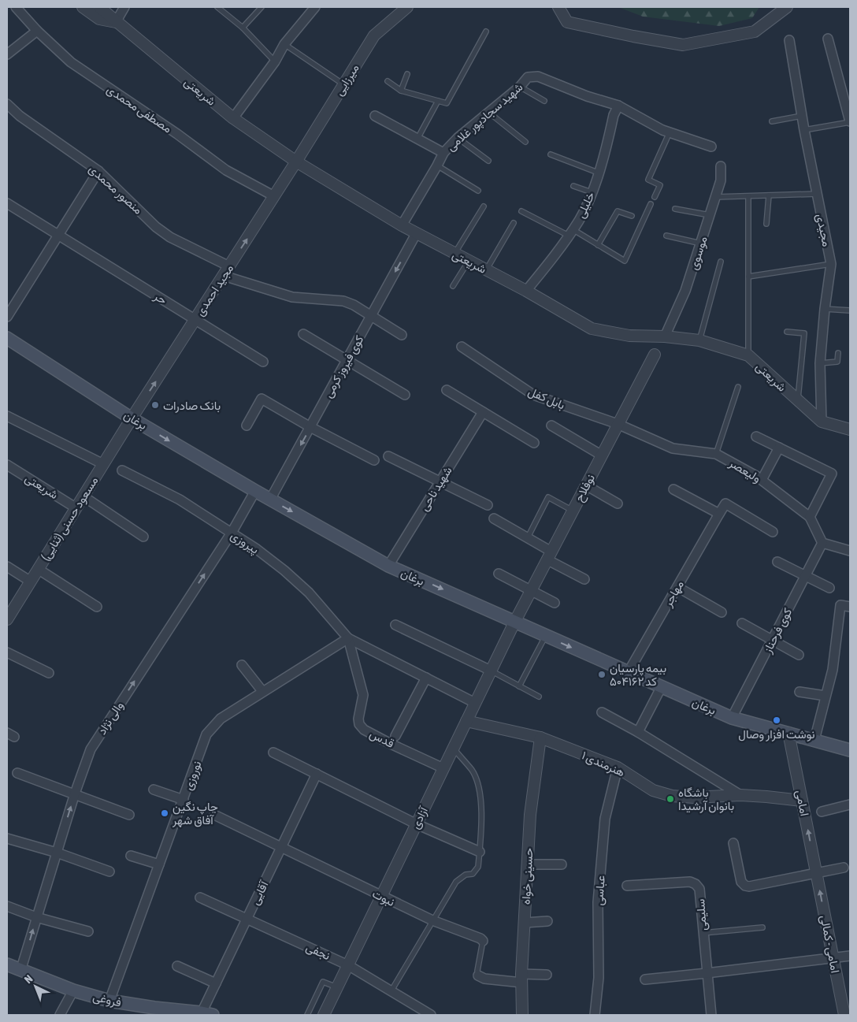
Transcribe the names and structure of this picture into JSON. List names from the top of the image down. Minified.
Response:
{"streets":{"main road":["برغان","فروغی"],"street":["میرزایی","شریعتی","مصطفی محمدی","شهید سجادپور غلامی","منصور محمدی","خلیلی","مجیدی","موسوی","مجید احمدی","حر","کوی فیروز کرمی","بابل کفل","ولیعصر","نوفلاح","شهید ناحی","مسعود حسنی (ثنایی)","پیروزی","مهاجر","کوی فرحناز","والی نژاد","قدس","هنرمندی ۱","نوروزی","امامی","آزادی","حسینی خواه","عباسی","آقایی","نبوت","سلیمی","امامی - کمالی","نجفی"]},"crossings":[["میرزایی","شریعتی"],["میرزایی","مجید احمدی"],["شریعتی","شهید سجادپور غلامی"],["شریعتی","خلیلی"],["شریعتی","مجیدی"],["شریعتی","موسوی"],["شریعتی","مجید احمدی"],["شریعتی","کوی فیروز کرمی"],["شریعتی","مسعود حسنی (ثنایی)"],["مصطفی محمدی","مجید احمدی"],["شهید سجادپور غلامی","خلیلی"],["منصور محمدی","مجید احمدی"],["منصور محمدی","کوی فیروز کرمی"],["مجید احمدی","حر"],["مجید احمدی","برغان"],["مجید احمدی","مسعود حسنی (ثنایی)"],["کوی فیروز کرمی","برغان"],["بابل کفل","ولیعصر"],["بابل کفل","نوفلاح"],["برغان","نوفلاح"],["برغان","شهید ناحی"],["برغان","مسعود حسنی (ثنایی)"],["برغان","مهاجر"],["برغان","کوی فرحناز"],["برغان","والی نژاد"],["برغان","امامی"],["برغان","آزادی"],["ولیعصر","نوفلاح"],["ولیعصر","کوی فرحناز"],["نوفلاح","آزادی"],["پیروزی","والی نژاد"],["پیروزی","قدس"],["پیروزی","نوروزی"],["والی نژاد","فروغی"],["قدس","نوروزی"],["قدس","آزادی"],["هنرمندی ۱","امامی"],["هنرمندی ۱","آزادی"],["هنرمندی ۱","حسینی خواه"],["هنرمندی ۱","عباسی"],["نوروزی","فروغی"],["امامی","امامی - کمالی"],["آزادی","نبوت"],["آزادی","نجفی"],["حسینی خواه","نبوت"],["آقایی","نبوت"],["آقایی","نجفی"],["آقایی","فروغی"]],"one_way":["مجید احمدی","کوی فیروز کرمی","برغان","والی نژاد","امامی","امامی - کمالی"],"places":["بانک صادرات","بیمه پارسیان کد ۵۰۴۱۶۲","نوشت افزار وصال","باشگاه بانوان آرشیدا","چاپ نگین آفاق شهر"],"north":"top left"}
